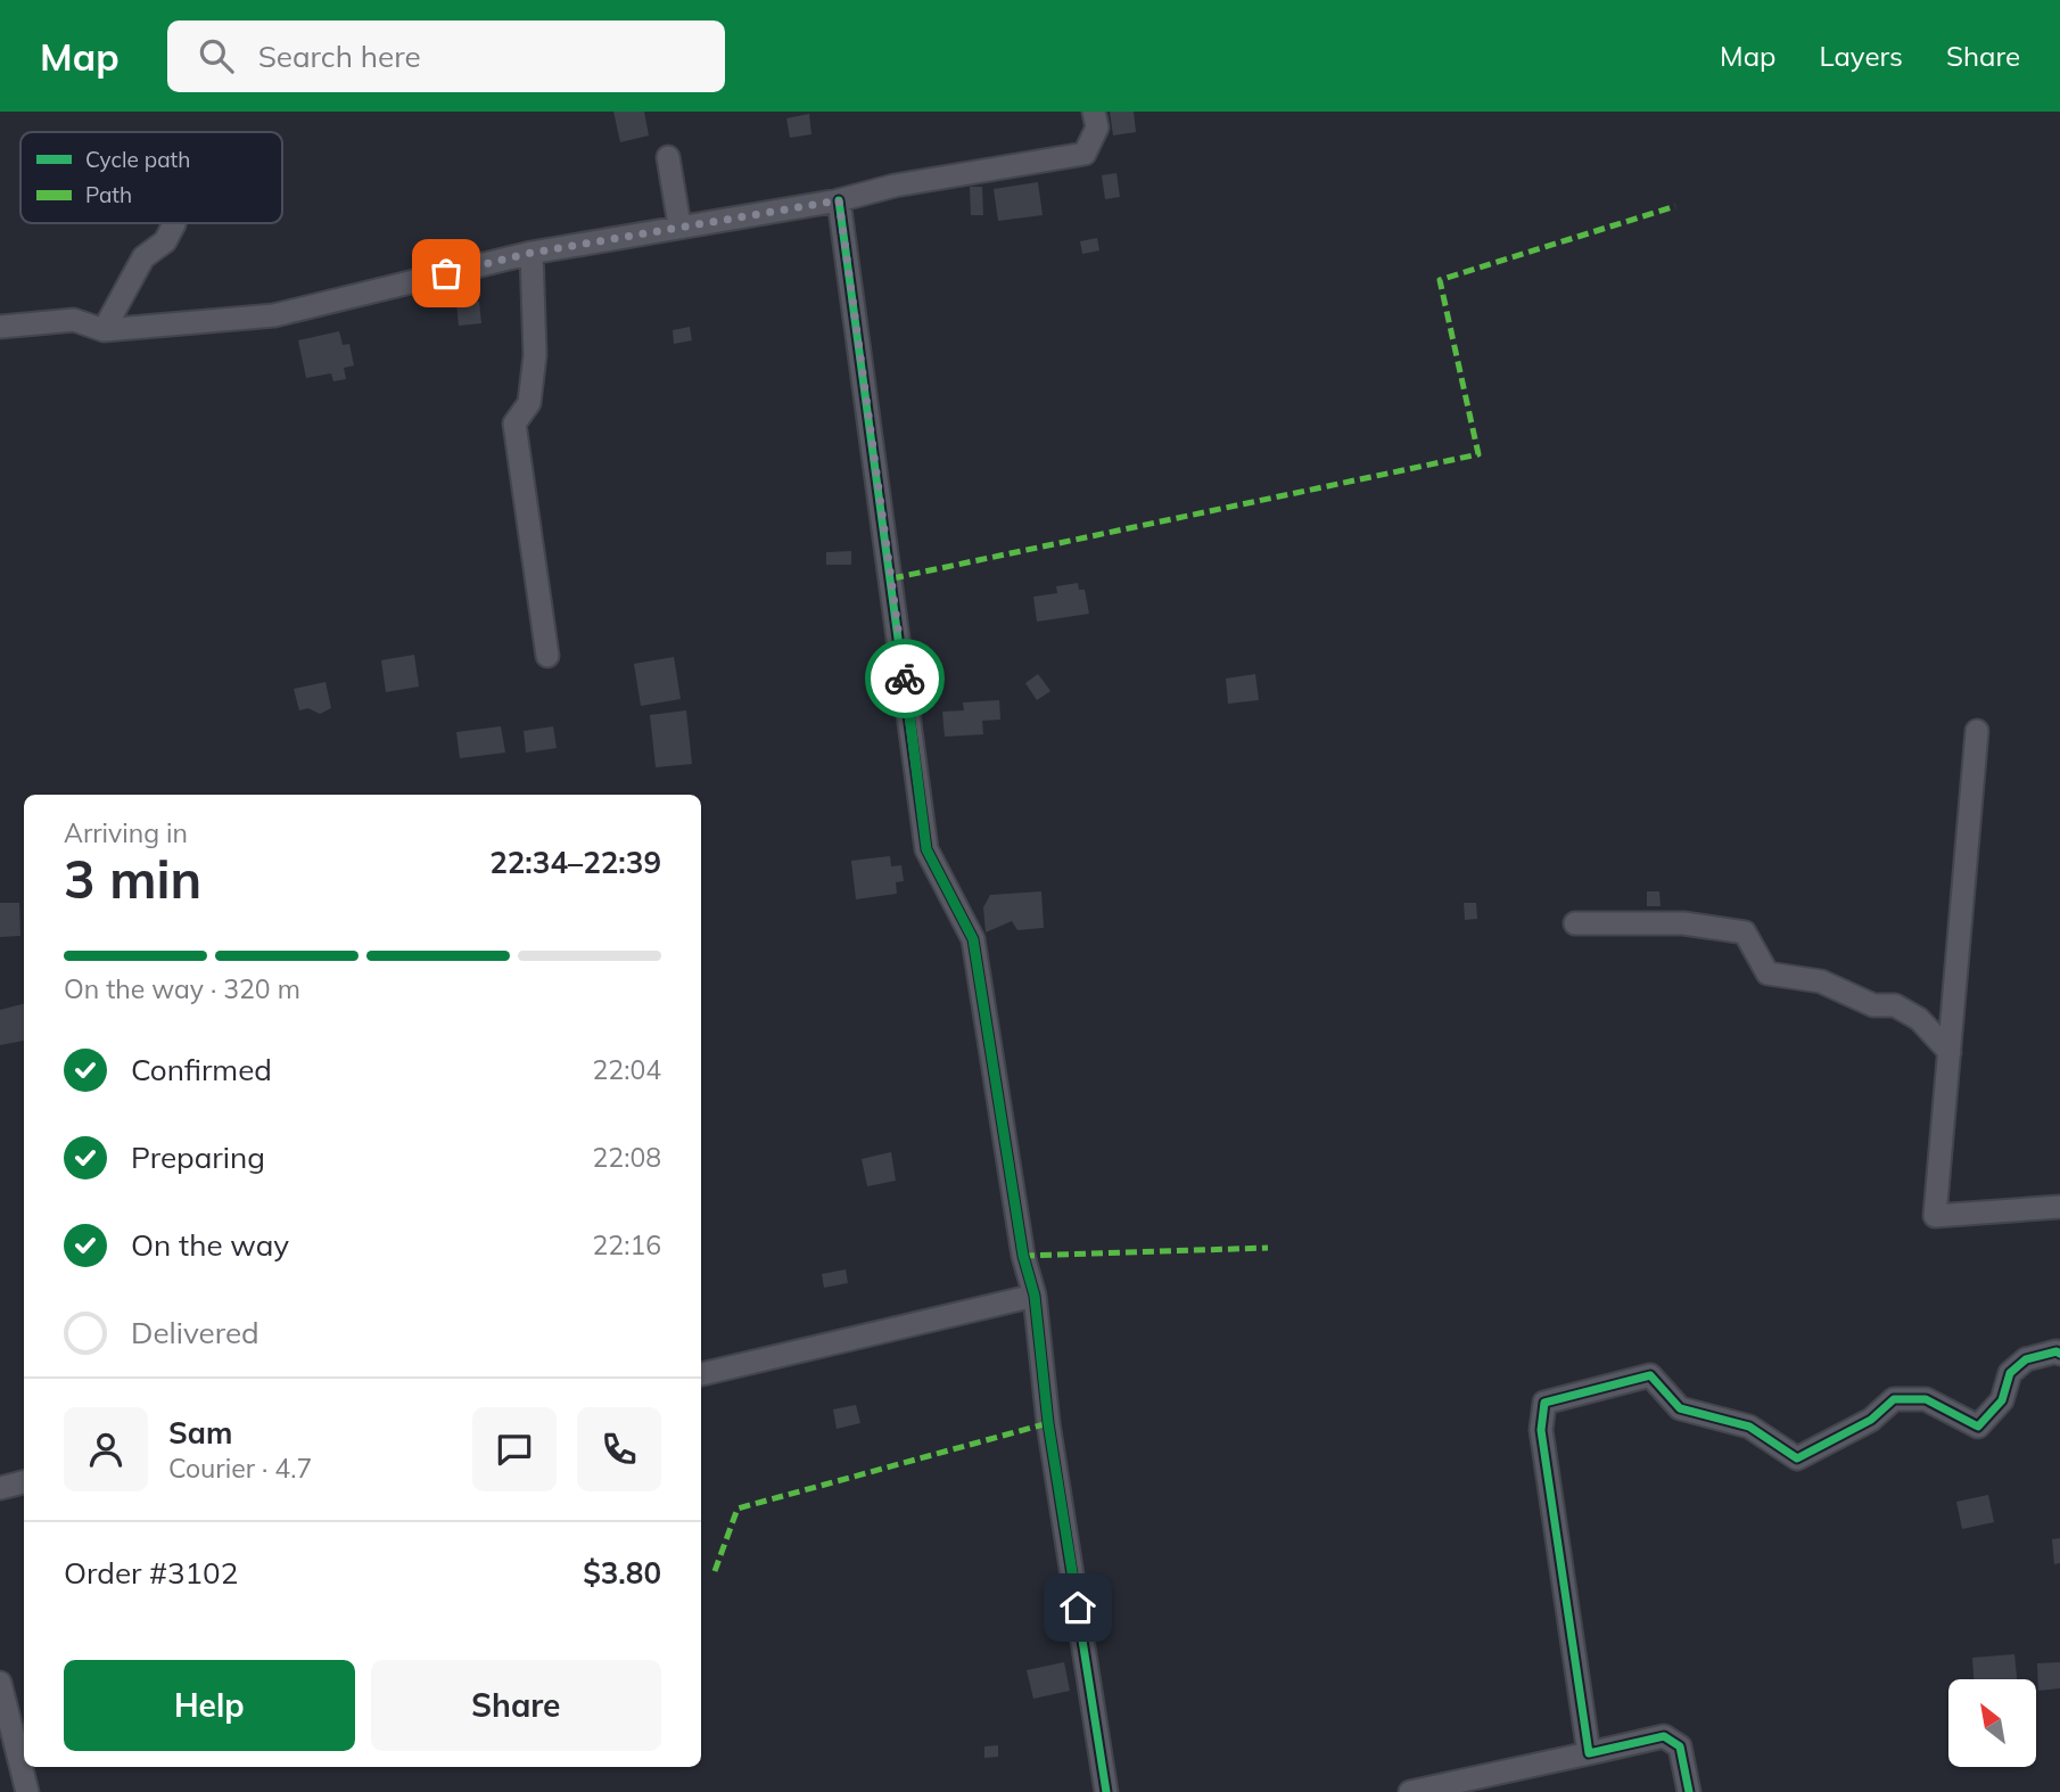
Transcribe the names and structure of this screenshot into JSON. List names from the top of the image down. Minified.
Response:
{"legend":["Cycle path","Path"],"north":"top left","page":{"header":"Map","search":"Search here","nav":["Map","Layers","Share"],"heading":["3 min","Arriving in","22:34–22:39"],"panel":["Sam","Courier · 4.7","Order #3102","$3.80"],"bar":"On the way · 320 m","list":[["Confirmed","22:04"],["Preparing","22:08"],["On the way","22:16"],"Delivered"],"buttons":["Help","Share"]}}
